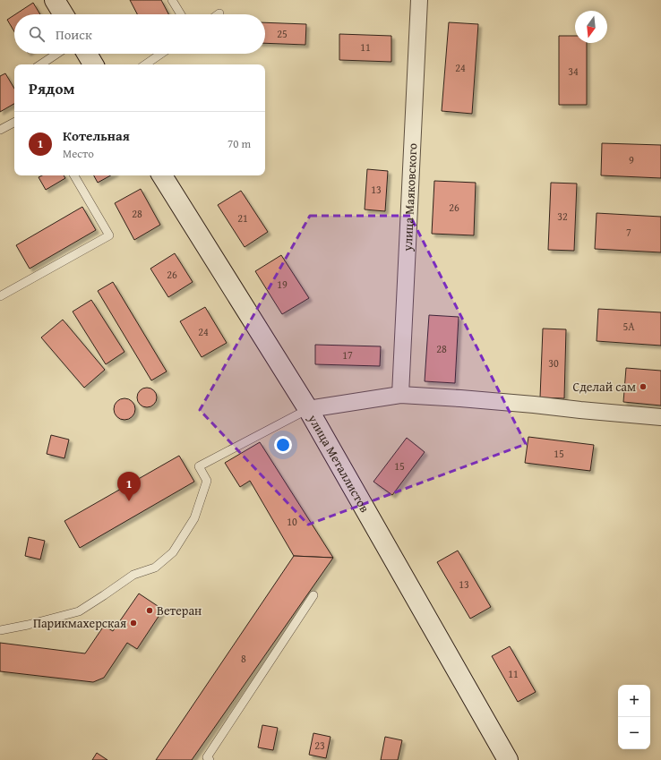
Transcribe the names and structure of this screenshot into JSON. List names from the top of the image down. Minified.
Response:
{"streets":{"street":["улица Маяковского","улица Металлистов"]},"places":["Сделай сам","Ветеран","Парикмахерская"],"house_numbers":["25","11","24","34","9","13","26","28","32","21","7","26","19","5А","24","28","17","30","15","15","10","13","8","11","23"],"north":"bottom","page":{"search":"Поиск","heading":"Рядом","list":[{"mark":"1","name":"Котельная","note":"Место","value":"70 m"}],"pins":"1","map_buttons":["+","−"]}}
